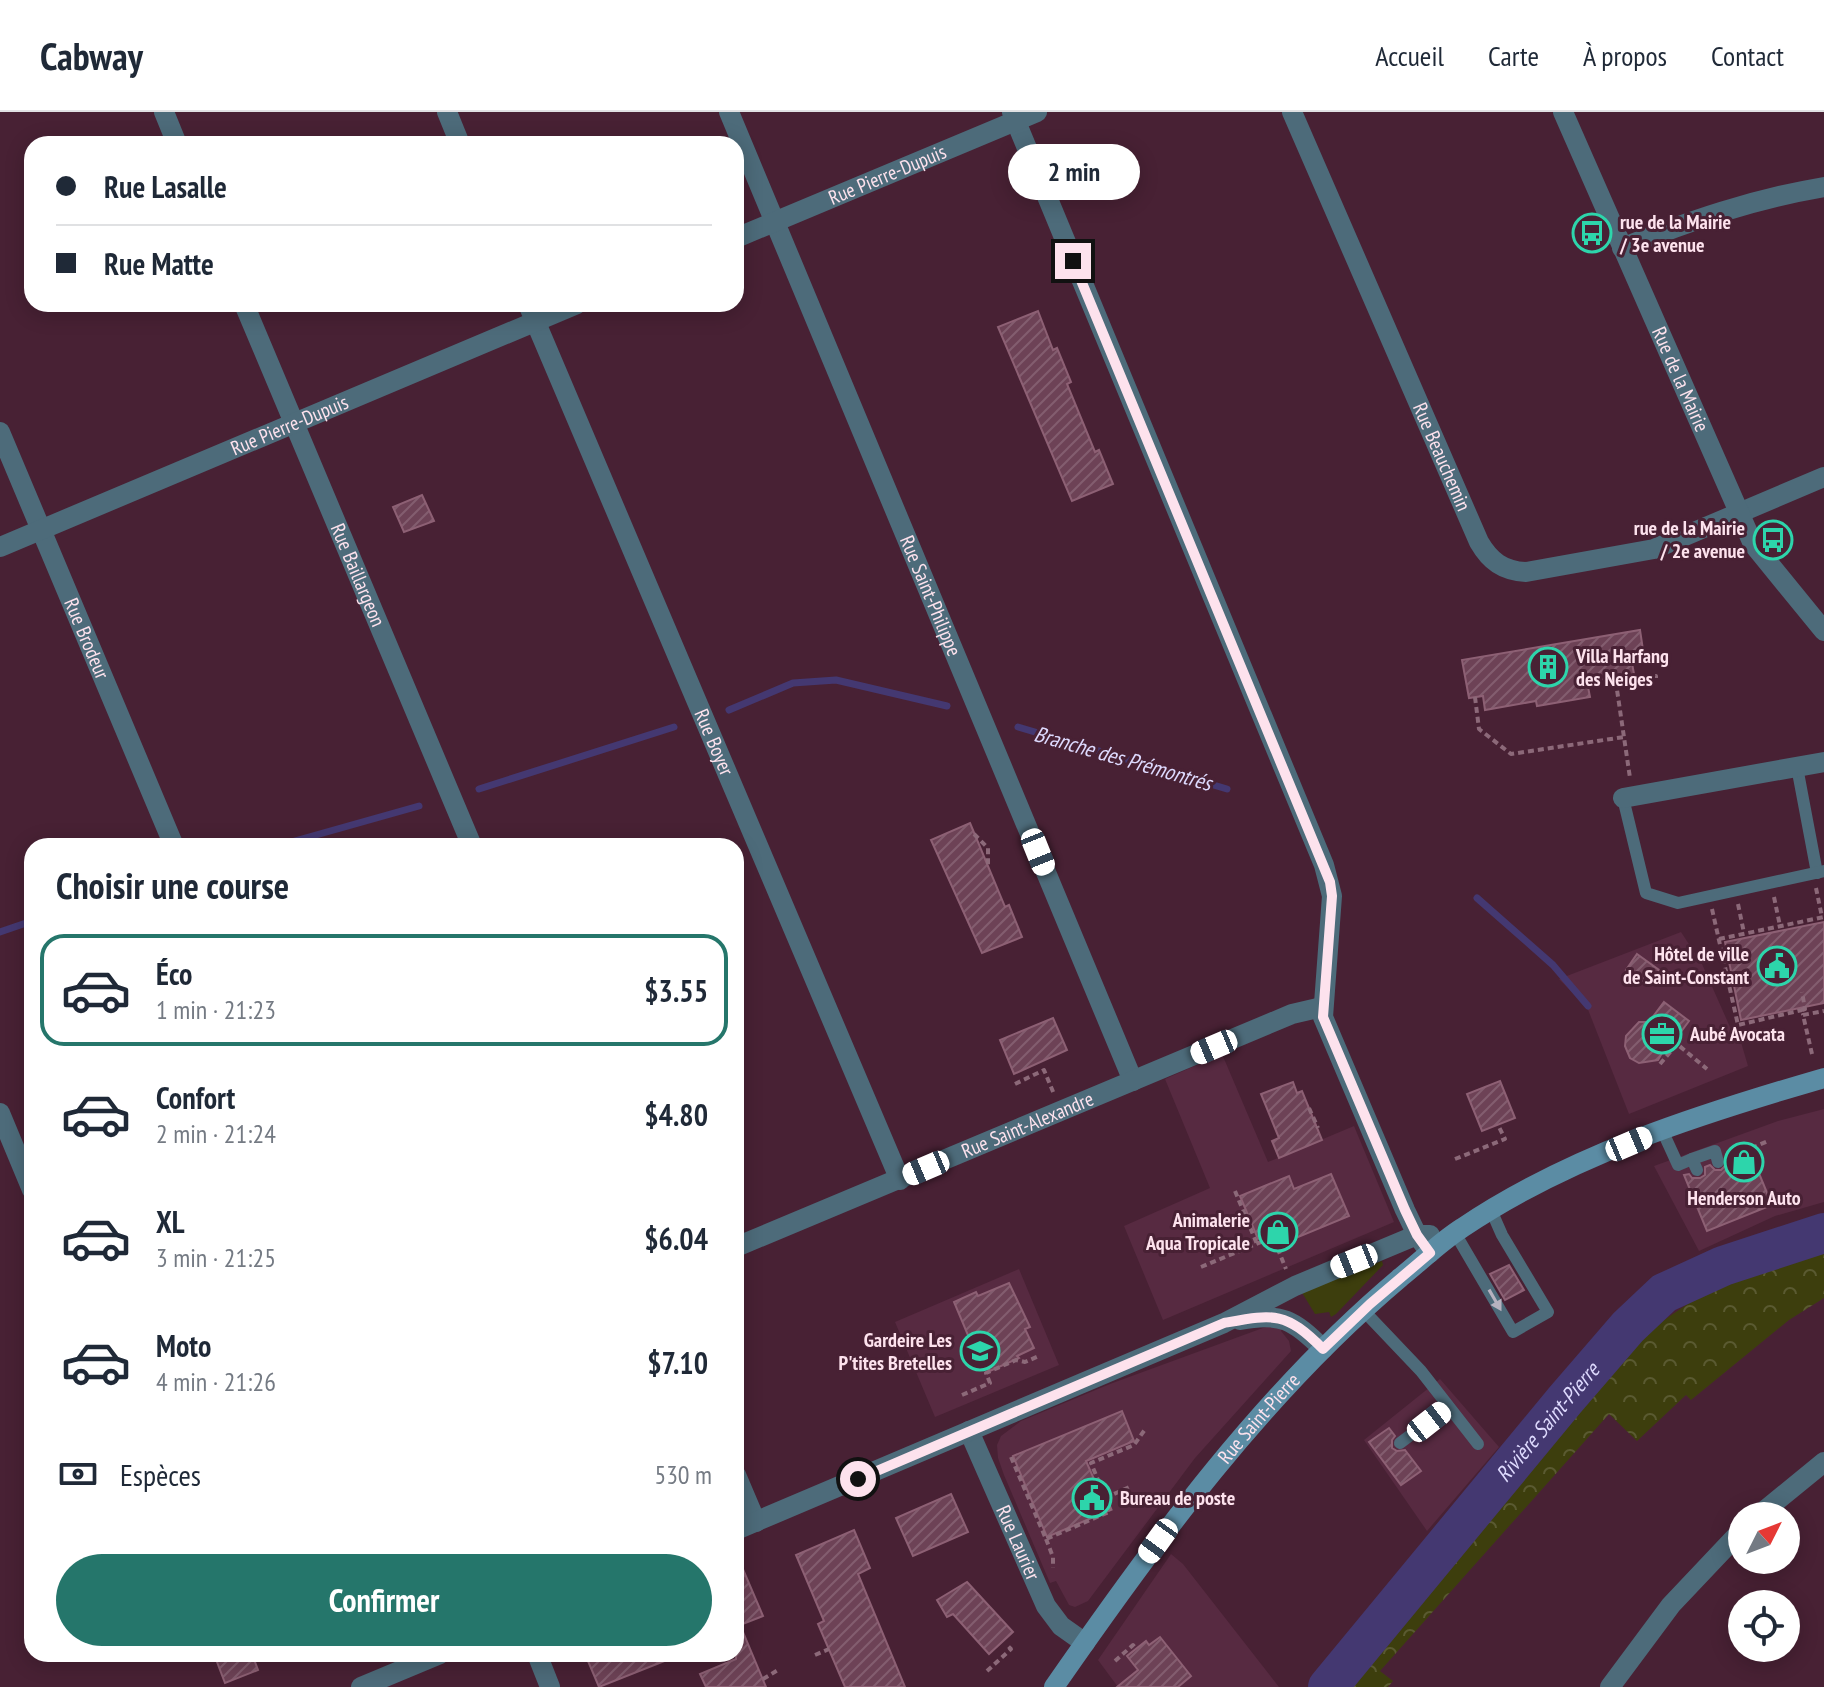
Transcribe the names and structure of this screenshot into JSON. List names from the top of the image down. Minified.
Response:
{"streets":{"main road":["Rue Saint-Pierre"],"street":["Rue Pierre-Dupuis","Rue de la Mairie","Rue Beauchemin","Rue Baillargeon","Rue Saint-Philippe","Rue Brodeur","Rue Boyer","Rue Saint-Alexandre","Rue Laurier"]},"crossings":[["Rue Pierre-Dupuis","Rue Baillargeon"],["Rue Pierre-Dupuis","Rue Saint-Philippe"],["Rue Pierre-Dupuis","Rue Brodeur"],["Rue Pierre-Dupuis","Rue Boyer"],["Rue de la Mairie","Rue Beauchemin"],["Rue Saint-Philippe","Rue Saint-Alexandre"],["Rue Boyer","Rue Saint-Alexandre"],["Rue Saint-Pierre","Rue Laurier"]],"water":["Branche des Prémontrés","Rivière Saint-Pierre"],"places":{"bus stop":["rue de la Mairie / 3e avenue","rue de la Mairie / 2e avenue"],"building":["Villa Harfang des Neiges"],"public building":["Hôtel de ville de Saint-Constant","Bureau de poste"],"office":["Aubé Avocata"],"shop":["Henderson Auto","Animalerie Aqua Tropicale"],"school or university":["Gardeire Les P'tites Bretelles"]},"north":"top right","page":{"header":"Cabway","nav":["Accueil","Carte","À propos","Contact"],"banner":["Rue Lasalle","Rue Matte"],"bubble":"2 min","heading":"Choisir une course","list":[{"name":"Éco","note":"1 min · 21:23","value":"$3.55"},{"name":"Confort","note":"2 min · 21:24","value":"$4.80"},{"name":"XL","note":"3 min · 21:25","value":"$6.04"},{"name":"Moto","note":"4 min · 21:26","value":"$7.10"}],"pay":["Espèces","530 m"],"buttons":"Confirmer"}}
